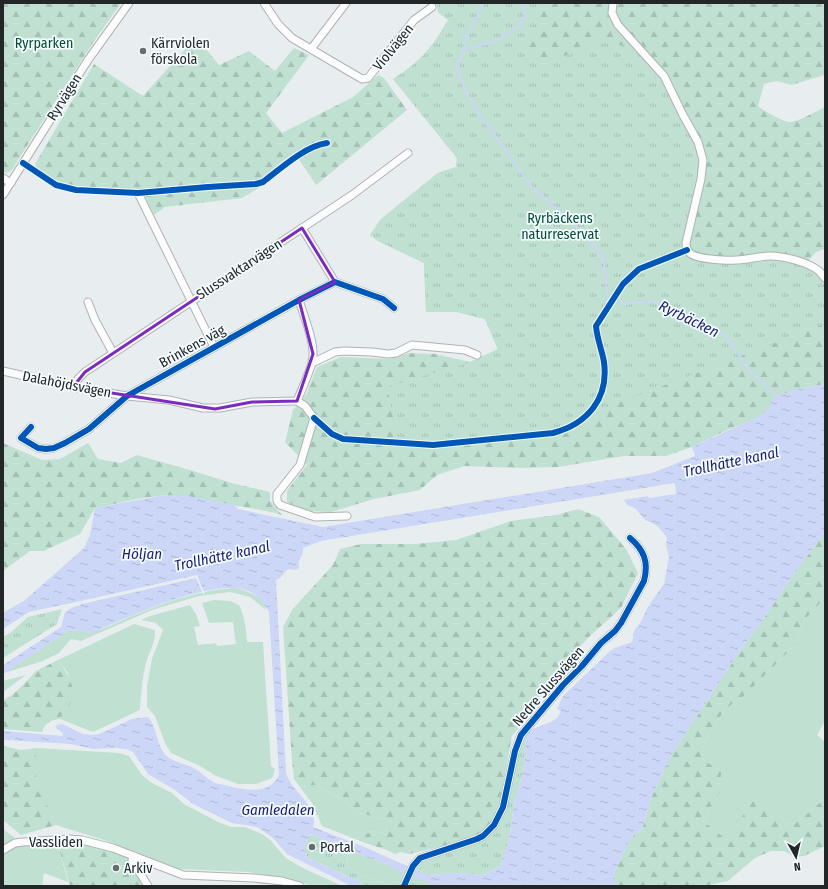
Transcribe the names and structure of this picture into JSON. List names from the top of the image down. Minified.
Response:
{"streets":{"street":["Violvägen","Ryrvägen","Slussvaktarvägen","Brinkens väg","Dalahöjdsvägen","Nedre Slussvägen","Vassliden"]},"crossings":[["Slussvaktarvägen","Dalahöjdsvägen"],["Brinkens väg","Dalahöjdsvägen"]],"water":["Ryrbäcken","Trollhätte kanal","Höljan","Gamledalen"],"parks":["Ryrparken","Ryrbäckens naturreservat"],"places":["Kärrviolen förskola","Portal","Arkiv"],"north":"bottom"}
